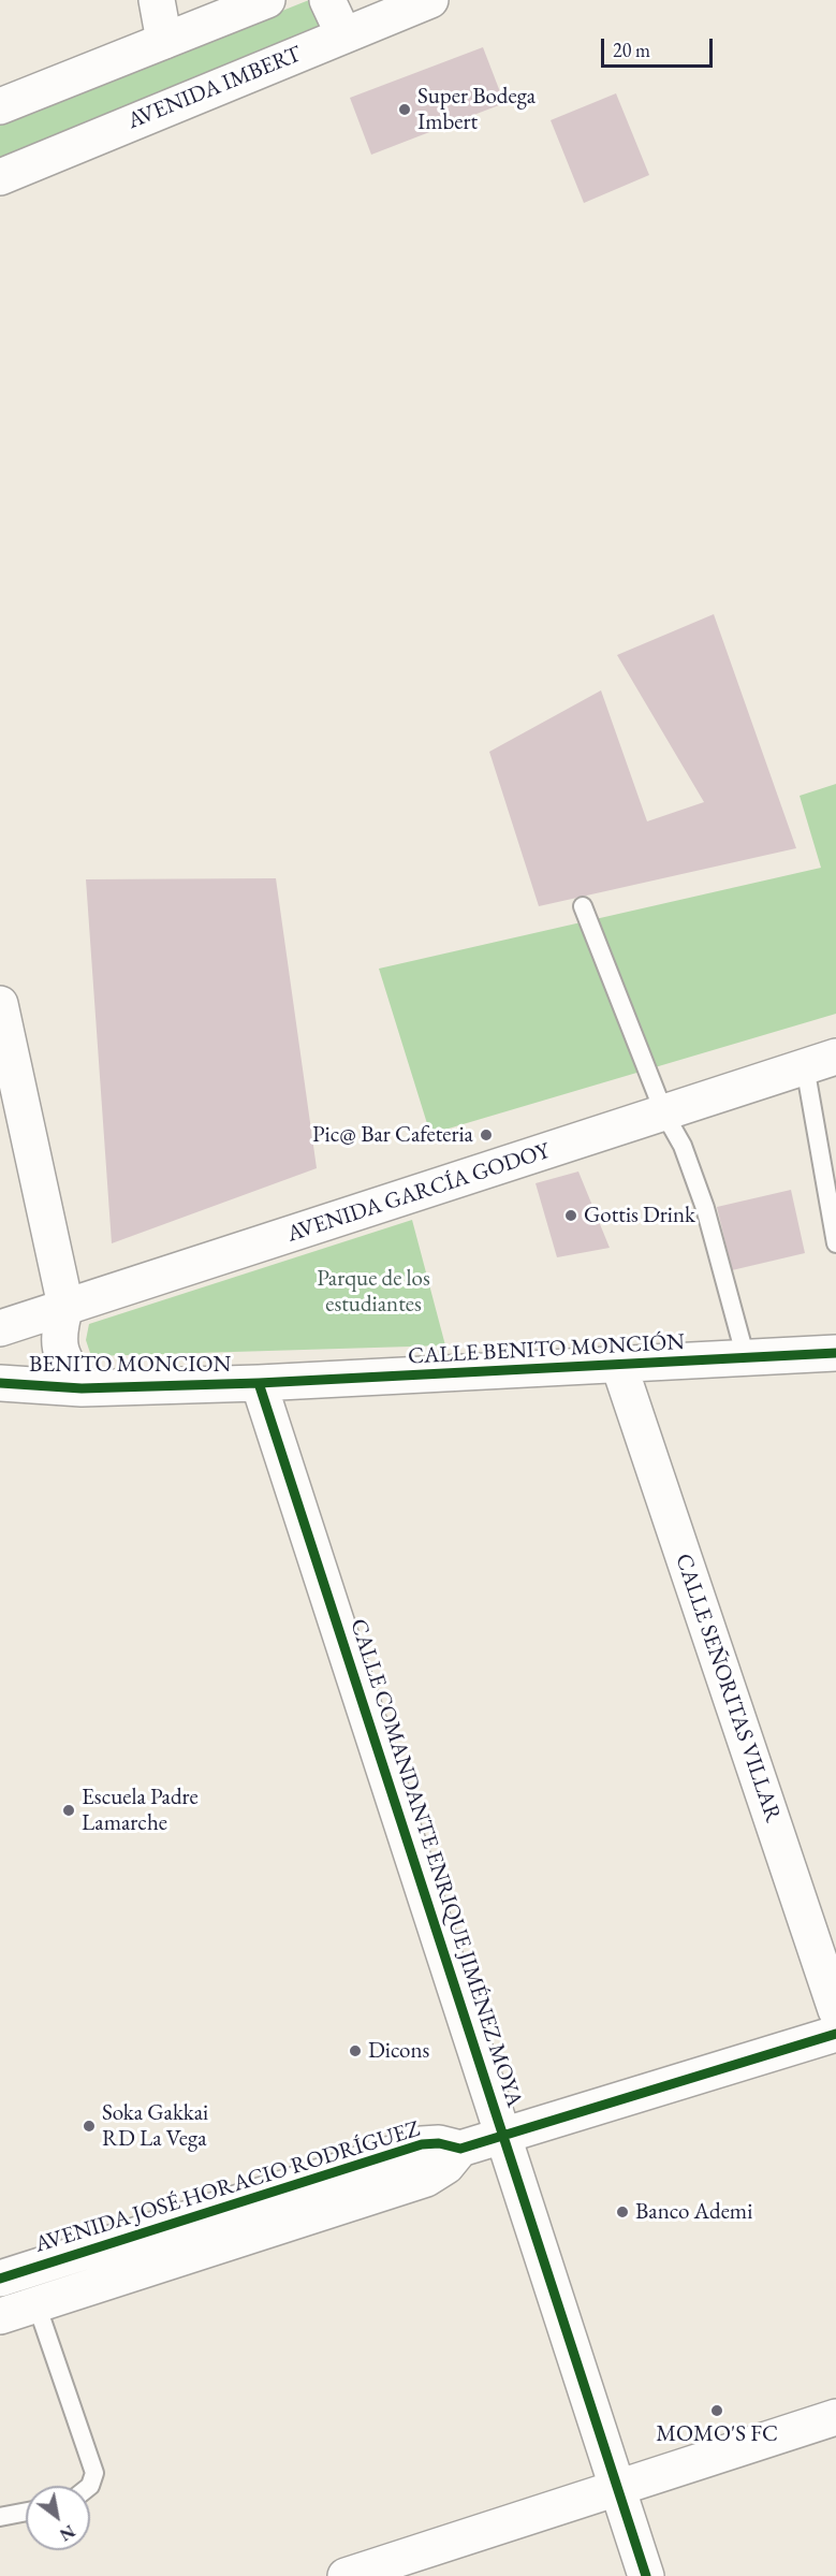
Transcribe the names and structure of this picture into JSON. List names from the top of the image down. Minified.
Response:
{"streets":{"street":["AVENIDA IMBERT","AVENIDA GARCÍA GODOY","CALLE BENITO MONCIÓN","BENITO MONCION","CALLE SEÑORITAS VILLAR","CALLE COMANDANTE ENRIQUE JIMÉNEZ MOYA","AVENIDA JOSÉ HORACIO RODRÍGUEZ"]},"crossings":[["CALLE BENITO MONCIÓN","BENITO MONCION"],["CALLE BENITO MONCIÓN","CALLE SEÑORITAS VILLAR"],["CALLE BENITO MONCIÓN","CALLE COMANDANTE ENRIQUE JIMÉNEZ MOYA"],["BENITO MONCION","CALLE COMANDANTE ENRIQUE JIMÉNEZ MOYA"],["CALLE COMANDANTE ENRIQUE JIMÉNEZ MOYA","AVENIDA JOSÉ HORACIO RODRÍGUEZ"]],"parks":["Parque de los estudiantes"],"places":["Super Bodega Imbert","Pic@ Bar Cafeteria","Gottis Drink","Escuela Padre Lamarche","Dicons","Soka Gakkai RD La Vega","Banco Ademi","MOMO'S FC"],"scale_bar":"20 m","north":"bottom right"}
